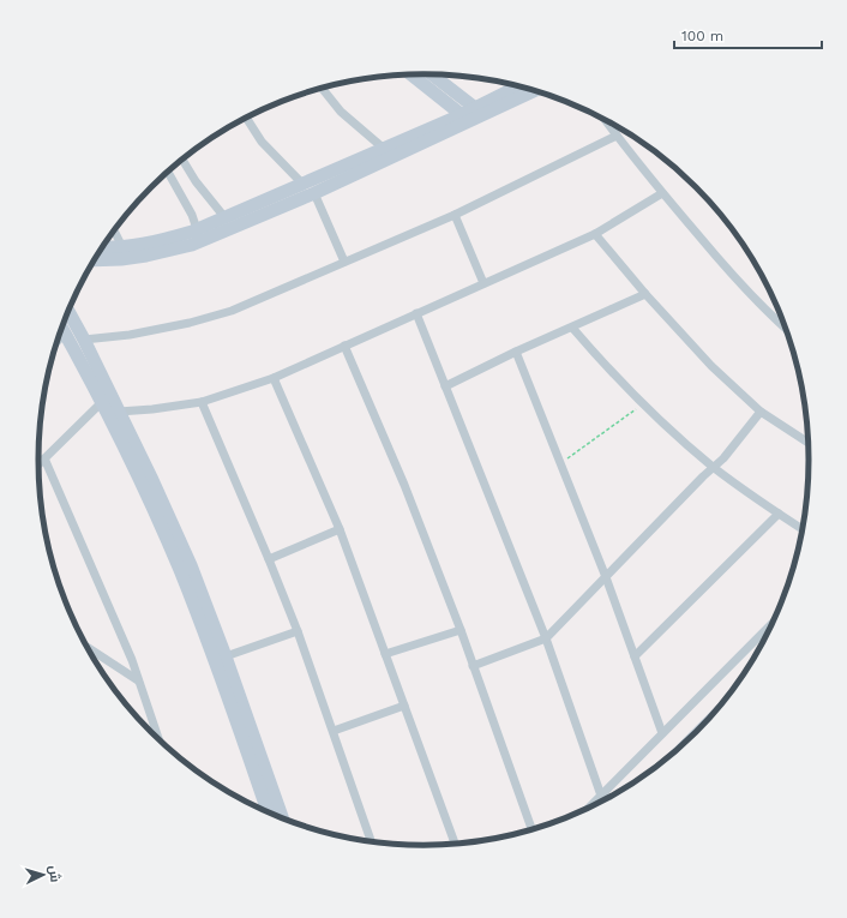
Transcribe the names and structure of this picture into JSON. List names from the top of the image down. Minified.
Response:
{"scale_bar":"100 m","north":"right"}
